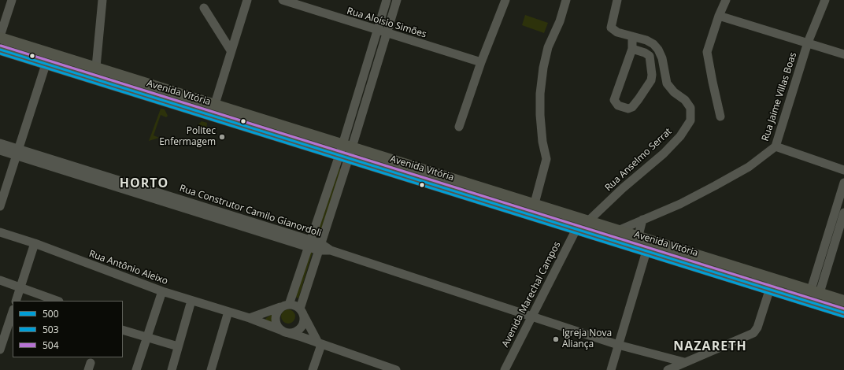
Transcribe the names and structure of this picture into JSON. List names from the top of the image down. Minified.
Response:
{"streets":{"main road":["Avenida Vitória"],"street":["Rua Aloísio Simões","Rua Jaime Villas Boas","Rua Anselmo Serrat","Rua Construtor Camilo Gianordoli","Rua Antônio Aleixo","Avenida Marechal Campos"]},"crossings":[["Avenida Vitória","Rua Jaime Villas Boas"],["Avenida Vitória","Rua Anselmo Serrat"],["Avenida Vitória","Avenida Marechal Campos"],["Rua Construtor Camilo Gianordoli","Avenida Marechal Campos"]],"districts":["HORTO","NAZARETH"],"places":["Politec Enfermagem","Igreja Nova Aliança"],"lines":["transit line 504","transit line 500","transit line 503"],"legend":["500","503","504"]}
